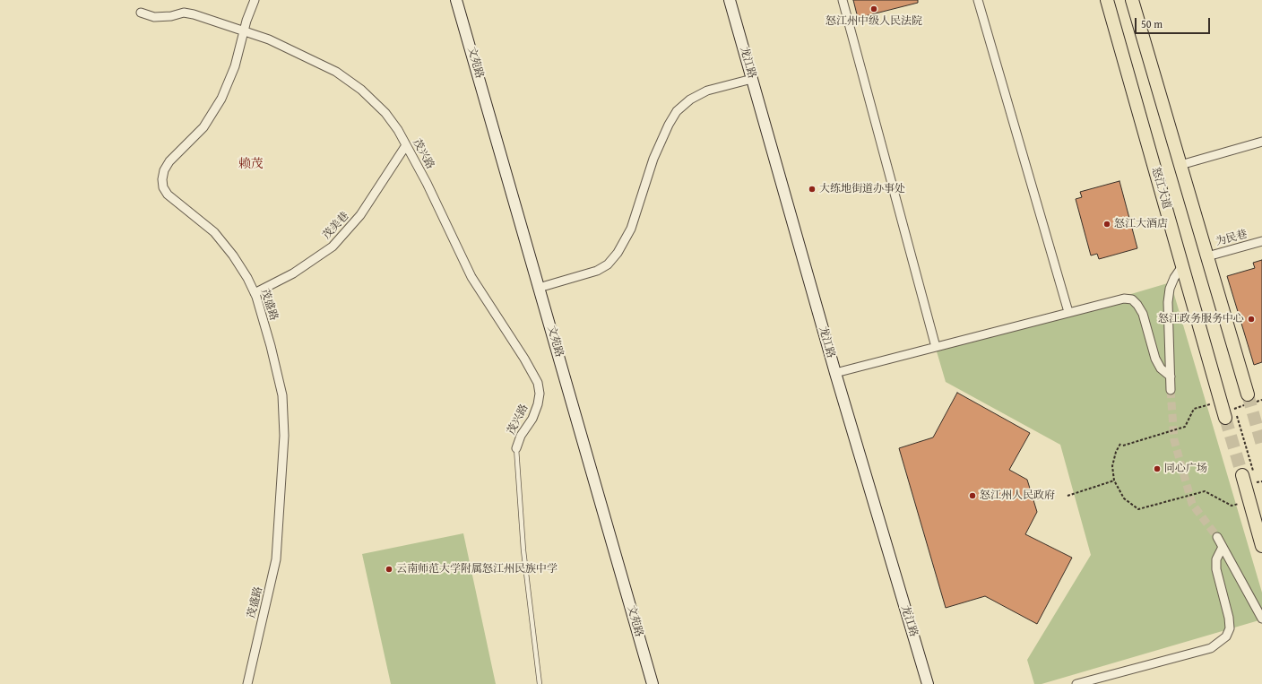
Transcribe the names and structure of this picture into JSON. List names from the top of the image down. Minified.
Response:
{"streets":{"main road":["文苑路","龙江路","怒江大道"],"street":["茂兴路","茂美巷","为民巷","茂盛路"]},"crossings":[["茂兴路","茂美巷"],["茂兴路","茂盛路"],["茂美巷","茂盛路"]],"districts":["赖茂"],"places":["怒江州中级人民法院","大练地街道办事处","怒江大酒店","怒江政务服务中心","同心广场","怒江州人民政府","云南师范大学附属怒江州民族中学"],"scale_bar":"50 m"}
